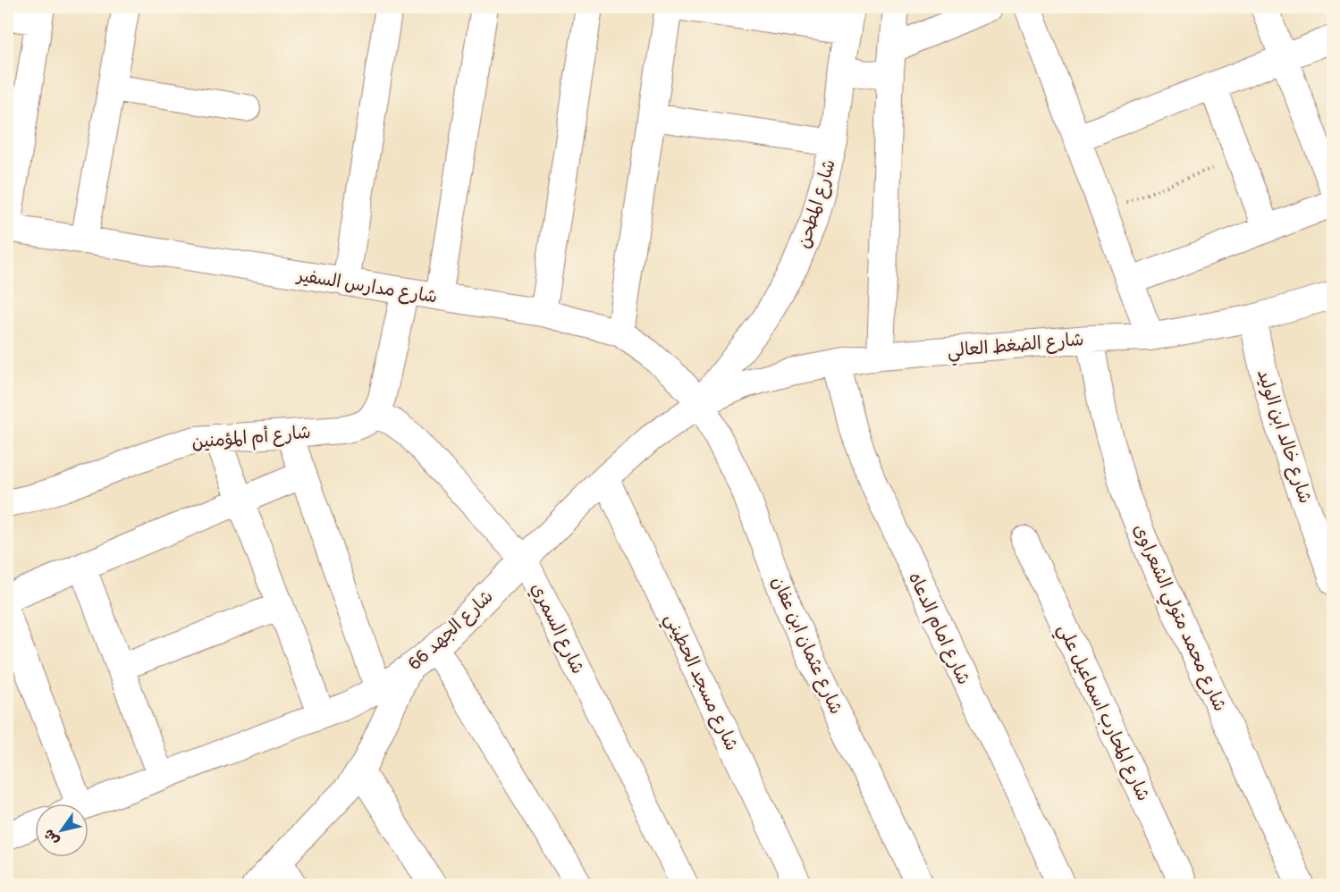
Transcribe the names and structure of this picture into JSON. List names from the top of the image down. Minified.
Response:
{"streets":{"street":["شارع المطحن","شارع مدارس السفير","شارع الضغط العالي","شارع خالد ابن الوليد","شارع أم المؤمنين","شارع محمد متولي الشعراوى","شارع السمري","شارع امام الدعاه","شارع الجهد 66","شارع عثمان ابن عفان","شارع مسجد الحطيني","شارع المحارب اسماعيل علي"]},"crossings":[["شارع المطحن","شارع مدارس السفير"],["شارع المطحن","شارع الضغط العالي"],["شارع المطحن","شارع الجهد 66"],["شارع المطحن","شارع عثمان ابن عفان"],["شارع مدارس السفير","شارع الضغط العالي"],["شارع مدارس السفير","شارع الجهد 66"],["شارع مدارس السفير","شارع عثمان ابن عفان"],["شارع الضغط العالي","شارع خالد ابن الوليد"],["شارع الضغط العالي","شارع محمد متولي الشعراوى"],["شارع الضغط العالي","شارع امام الدعاه"],["شارع الضغط العالي","شارع الجهد 66"],["شارع الضغط العالي","شارع عثمان ابن عفان"],["شارع أم المؤمنين","شارع السمري"],["شارع السمري","شارع الجهد 66"],["شارع الجهد 66","شارع عثمان ابن عفان"],["شارع الجهد 66","شارع مسجد الحطيني"]],"north":"bottom left"}
